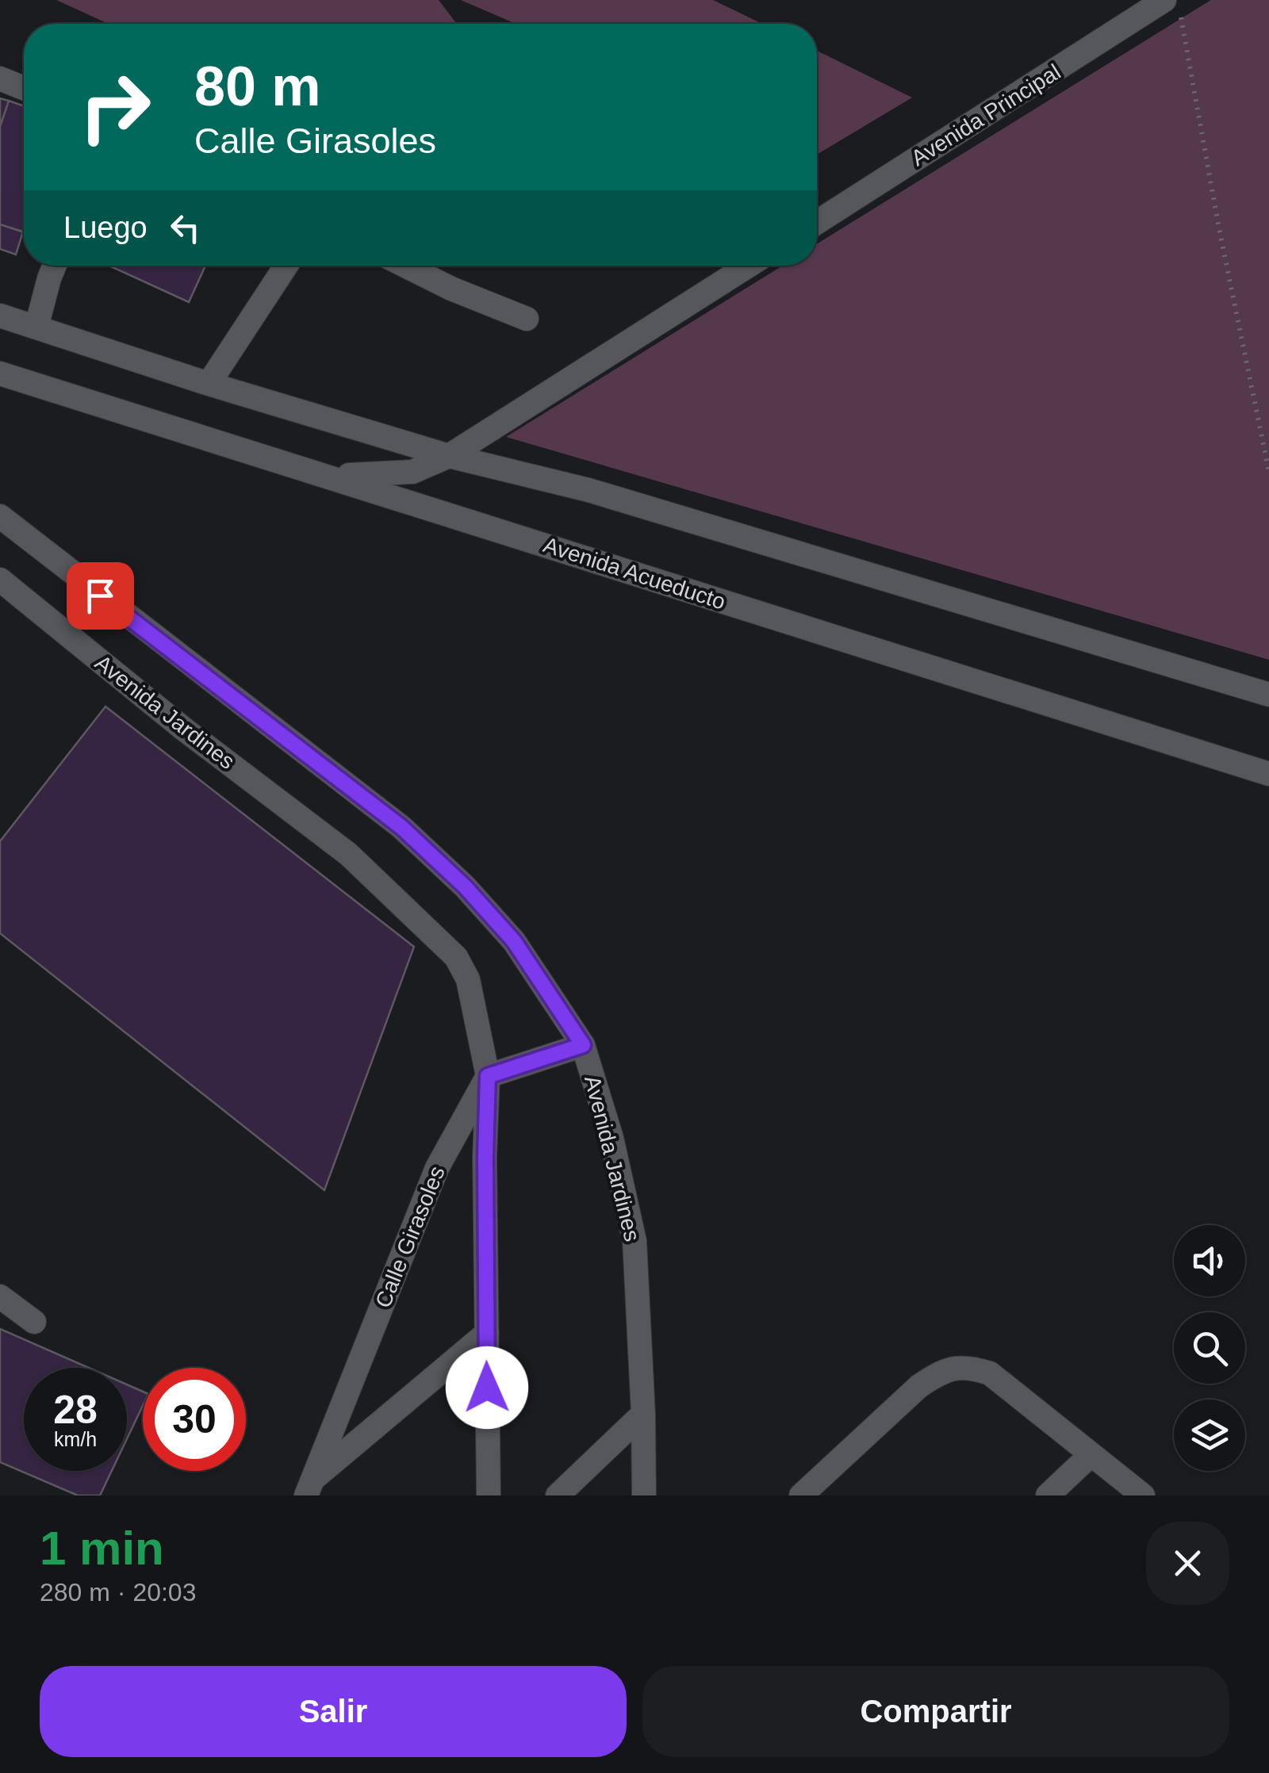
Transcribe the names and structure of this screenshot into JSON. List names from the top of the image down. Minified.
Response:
{"streets":{"street":["Avenida Principal","Avenida Acueducto","Avenida Jardines","Calle Girasoles"]},"crossings":[["Avenida Jardines","Calle Girasoles"]],"page":{"turn":["80 m","Calle Girasoles"],"then":"Luego","speed":"28 km/h","limit":"30","heading":["1 min","280 m · 20:03"],"buttons":["Salir","Compartir"]}}
